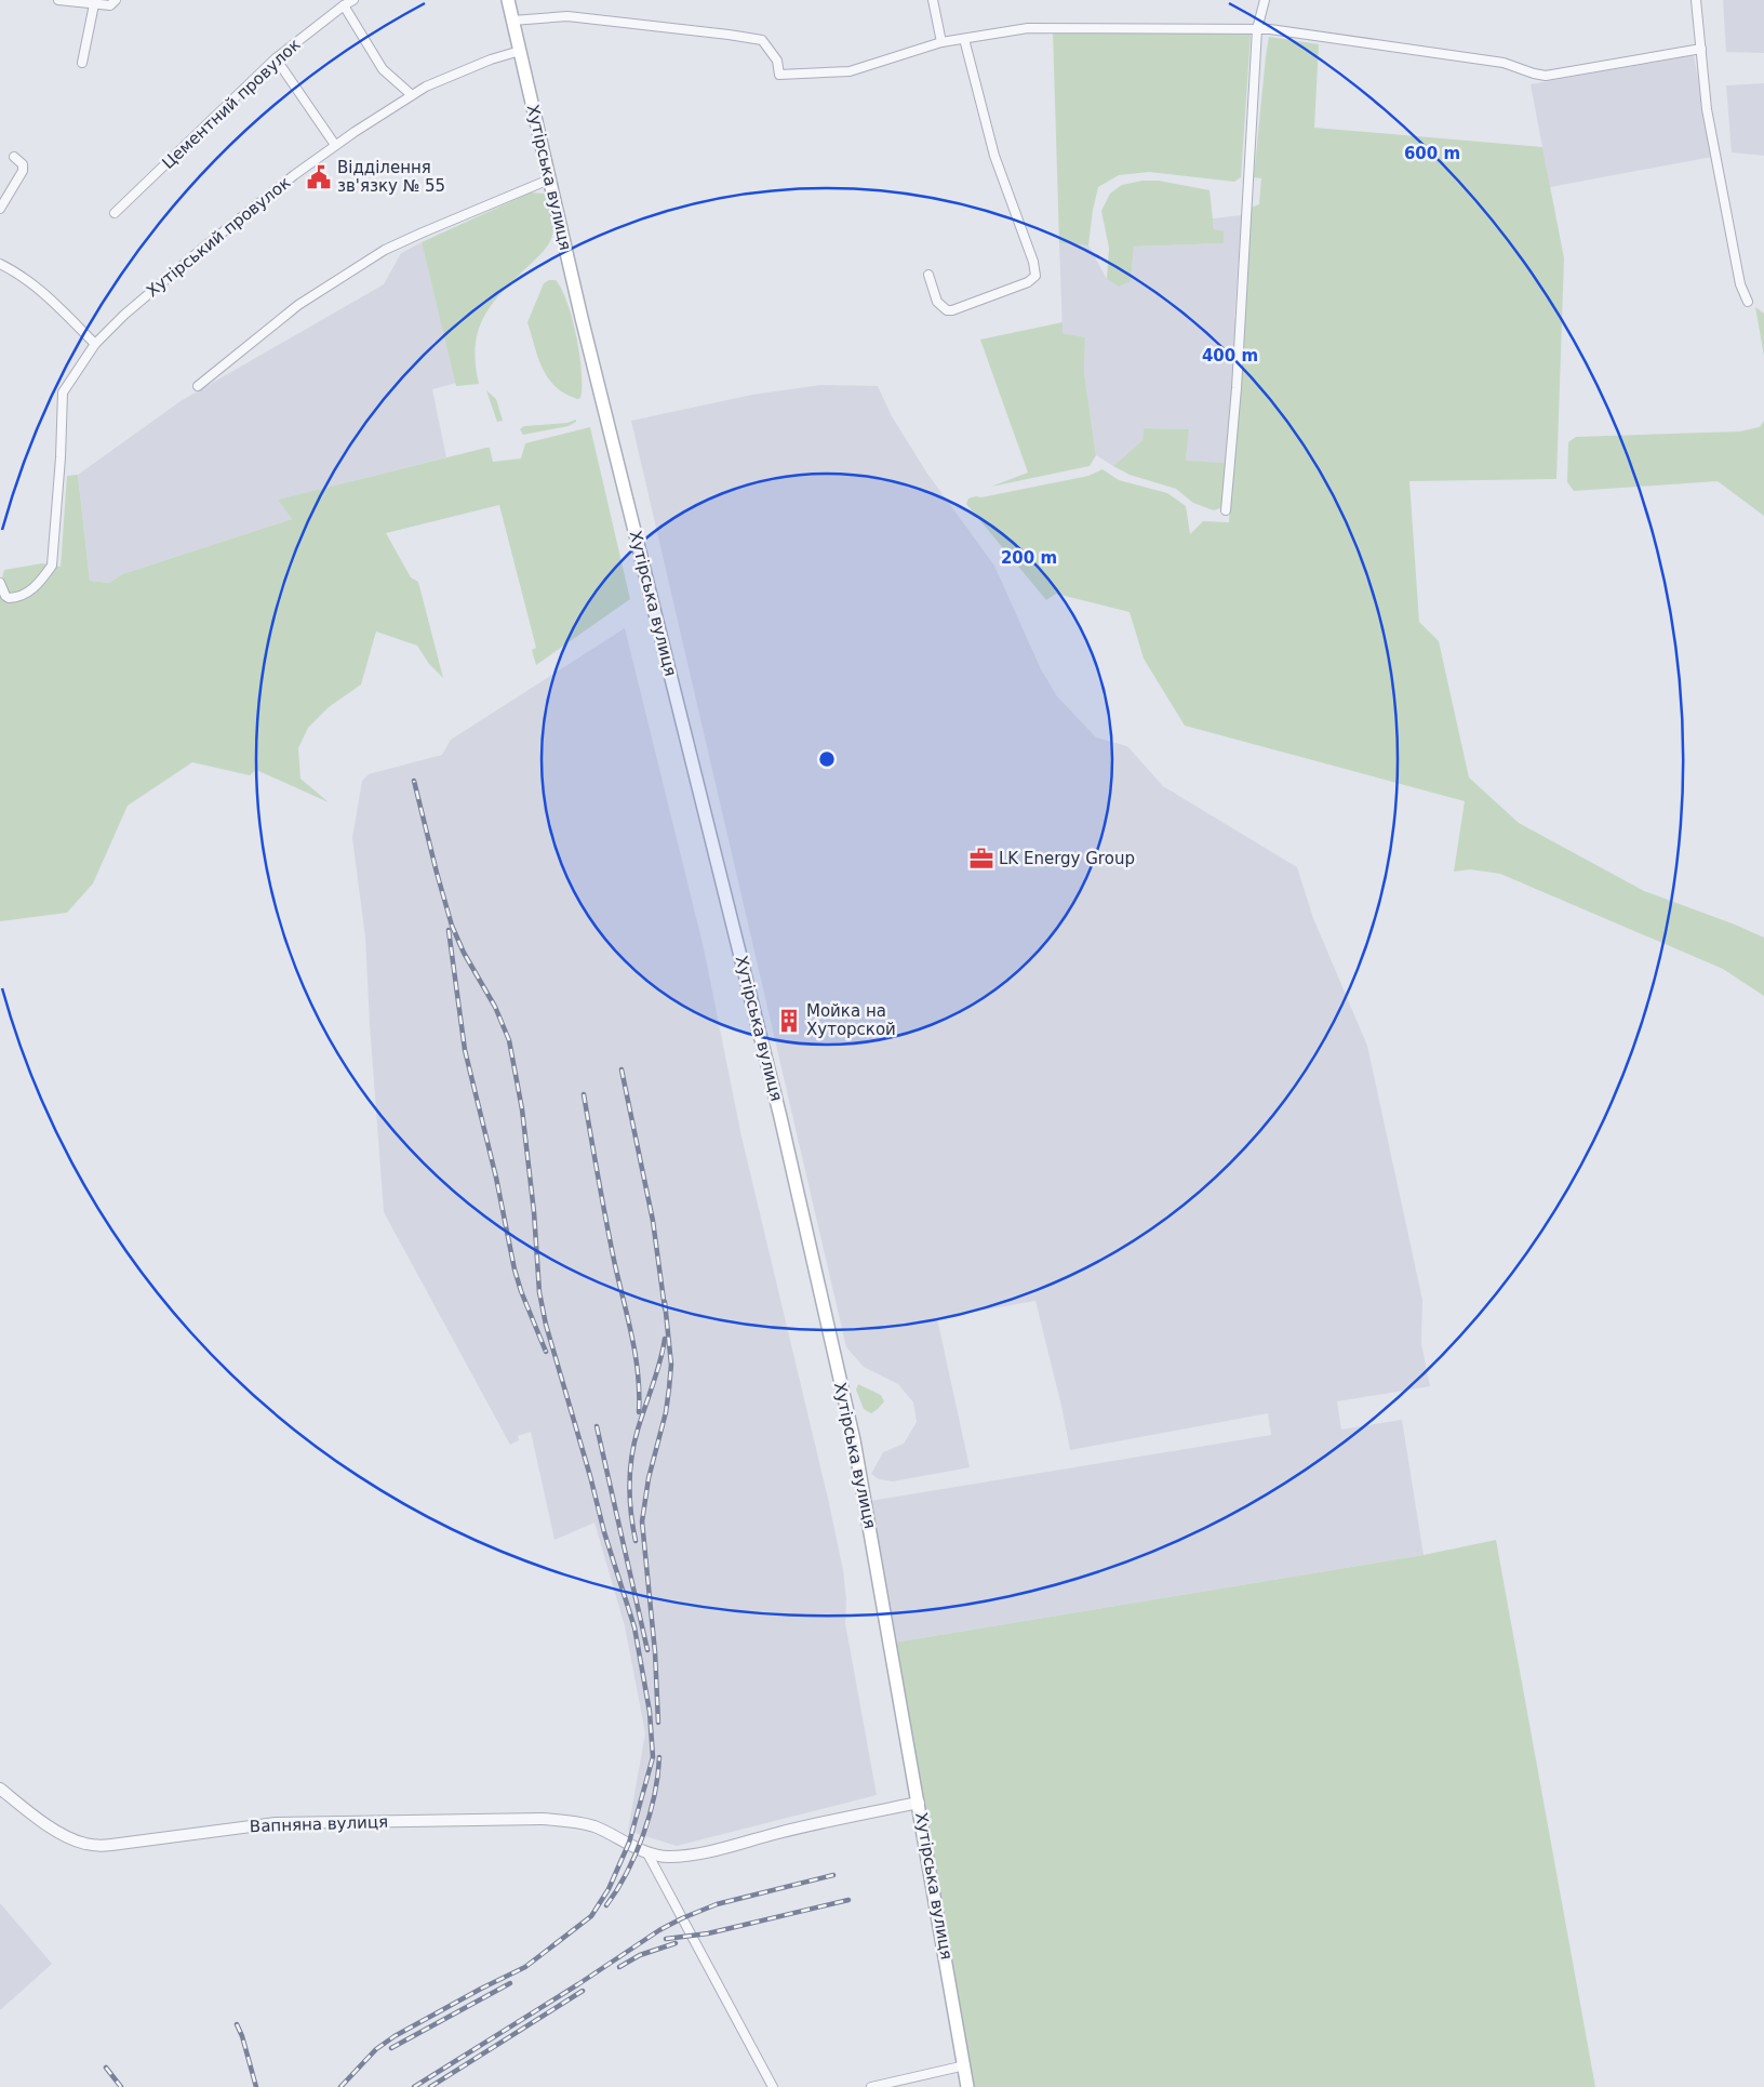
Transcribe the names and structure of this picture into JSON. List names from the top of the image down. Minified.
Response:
{"streets":{"main road":["Хутірська вулиця"],"street":["Цементний провулок","Хутірський провулок","Вапняна вулиця"]},"crossings":[["Хутірська вулиця","Хутірський провулок"]],"places":{"public building":["Відділення зв'язку № 55"],"office":["LK Energy Group"],"building":["Мойка на Хуторской"]},"rings":["600 m","400 m","200 m"]}
